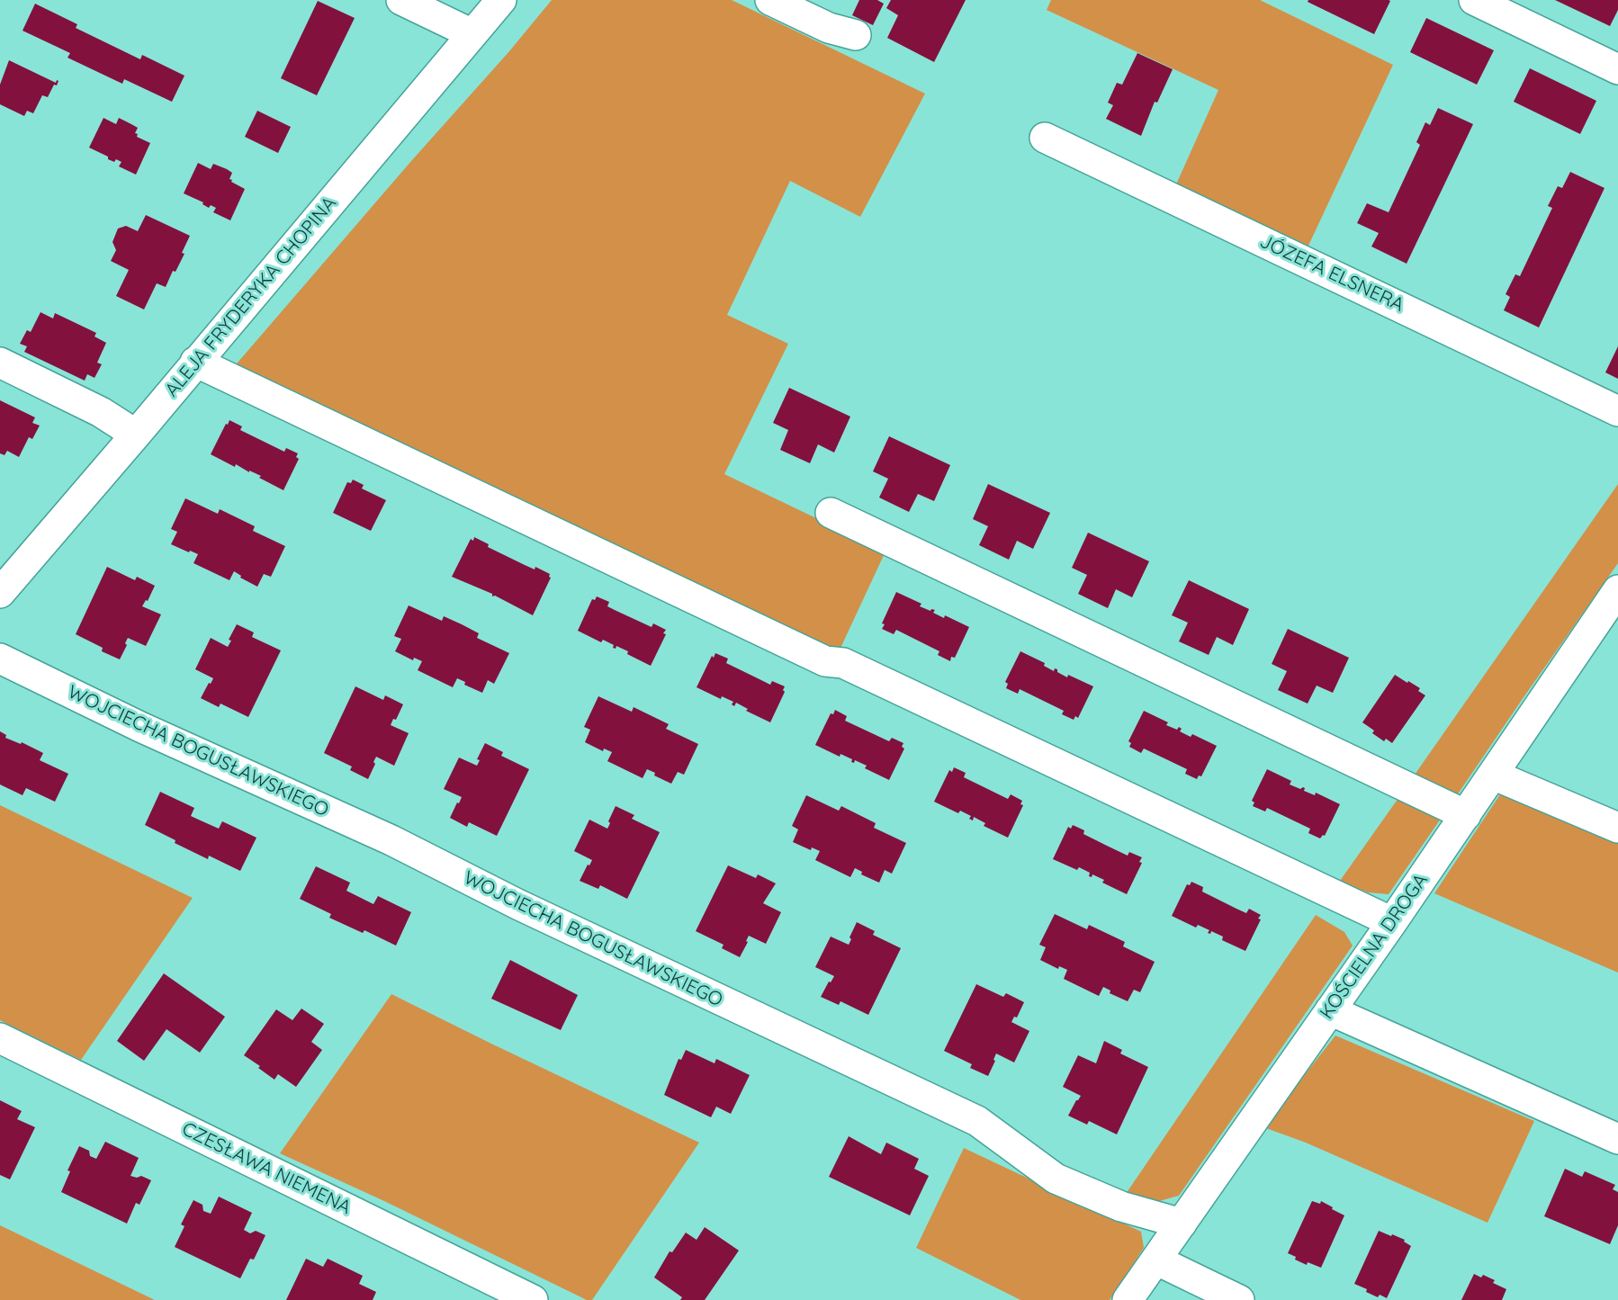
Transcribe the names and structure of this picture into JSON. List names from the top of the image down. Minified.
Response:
{"streets":{"street":["JÓZEFA ELSNERA","ALEJA FRYDERYKA CHOPINA","WOJCIECHA BOGUSŁAWSKIEGO","KOŚCIELNA DROGA","CZESŁAWA NIEMENA"]},"crossings":[["WOJCIECHA BOGUSŁAWSKIEGO","KOŚCIELNA DROGA"]]}
